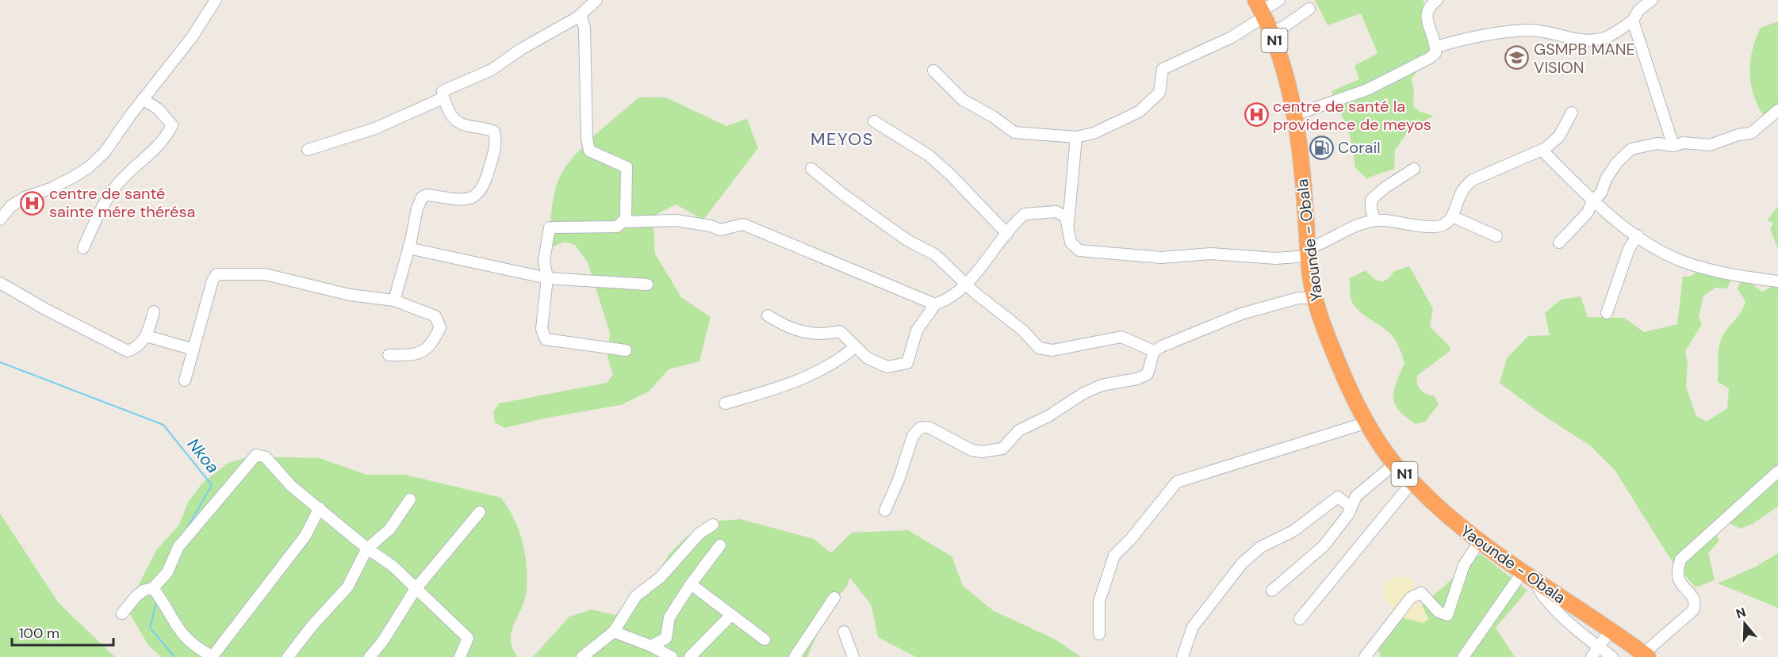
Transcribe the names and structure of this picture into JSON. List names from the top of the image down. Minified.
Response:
{"streets":{"highway":["N1","Yaounde - Obala"]},"districts":["MEYOS"],"water":["Nkoa"],"places":{"school or university":["GSMPB MANE VISION"],"hospital":["centre de santé la providence de meyos","centre de santé sainte mére thérésa"],"fuel station":["Corail"]},"scale_bar":"100 m","north":"top"}
